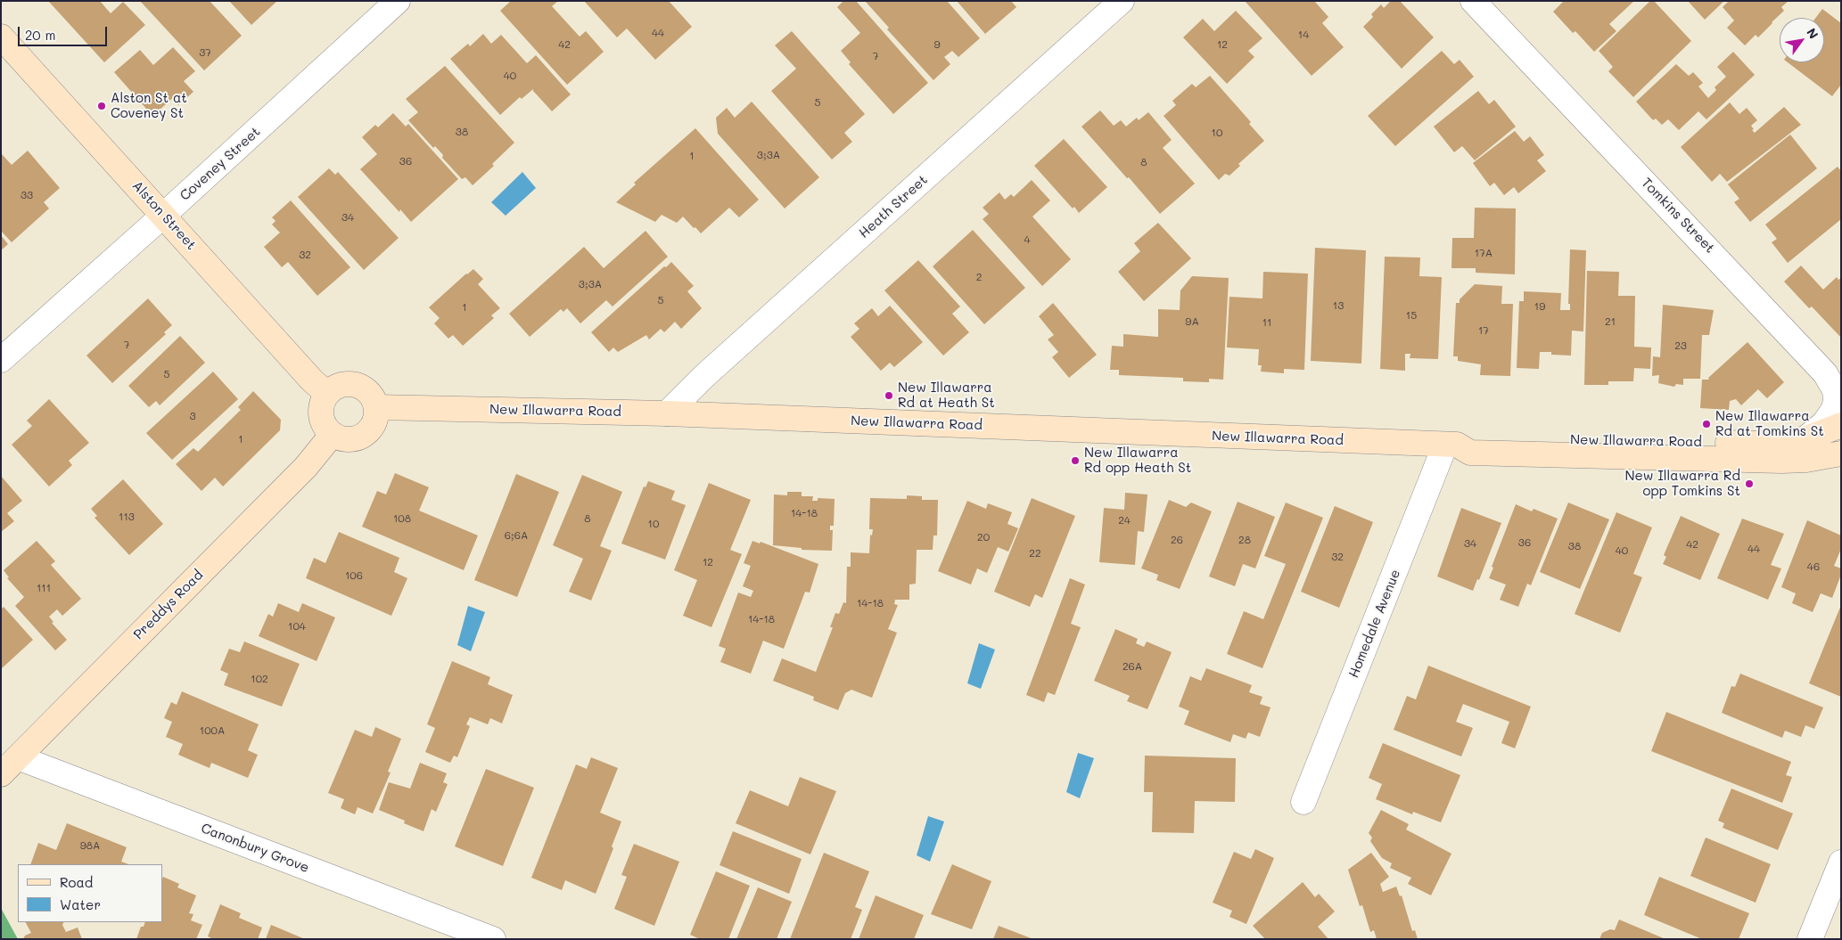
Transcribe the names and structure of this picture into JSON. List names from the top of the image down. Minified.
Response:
{"streets":{"main road":["Alston Street","New Illawarra Road","Preddys Road"],"street":["Coveney Street","Heath Street","Tomkins Street","Homedale Avenue","Canonbury Grove"]},"crossings":[["Coveney Street","Alston Street"],["Heath Street","New Illawarra Road"],["Alston Street","New Illawarra Road"],["Alston Street","Preddys Road"],["Tomkins Street","New Illawarra Road"],["New Illawarra Road","Preddys Road"],["New Illawarra Road","Homedale Avenue"],["Preddys Road","Canonbury Grove"]],"places":["Alston St at Coveney St","New Illawarra Rd at Heath St","New Illawarra Rd at Tomkins St","New Illawarra Rd opp Heath St","New Illawarra Rd opp Tomkins St"],"house_numbers":["44","14","42","9","12","37","7","40","5","38","10","3;3A","1","36","8","33","34","4","17A","32","2","3;3A","5","13","19","1","15","9A","21","11","17","7","23","5","3","1","14-18","113","108","8","24","10","6;6A","20","26","28","36","34","42","38","44","40","22","32","12","46","106","111","14-18","14-18","104","26A","102","100A","98A"],"legend":["Road","Water"],"scale_bar":"20 m","north":"top right"}
